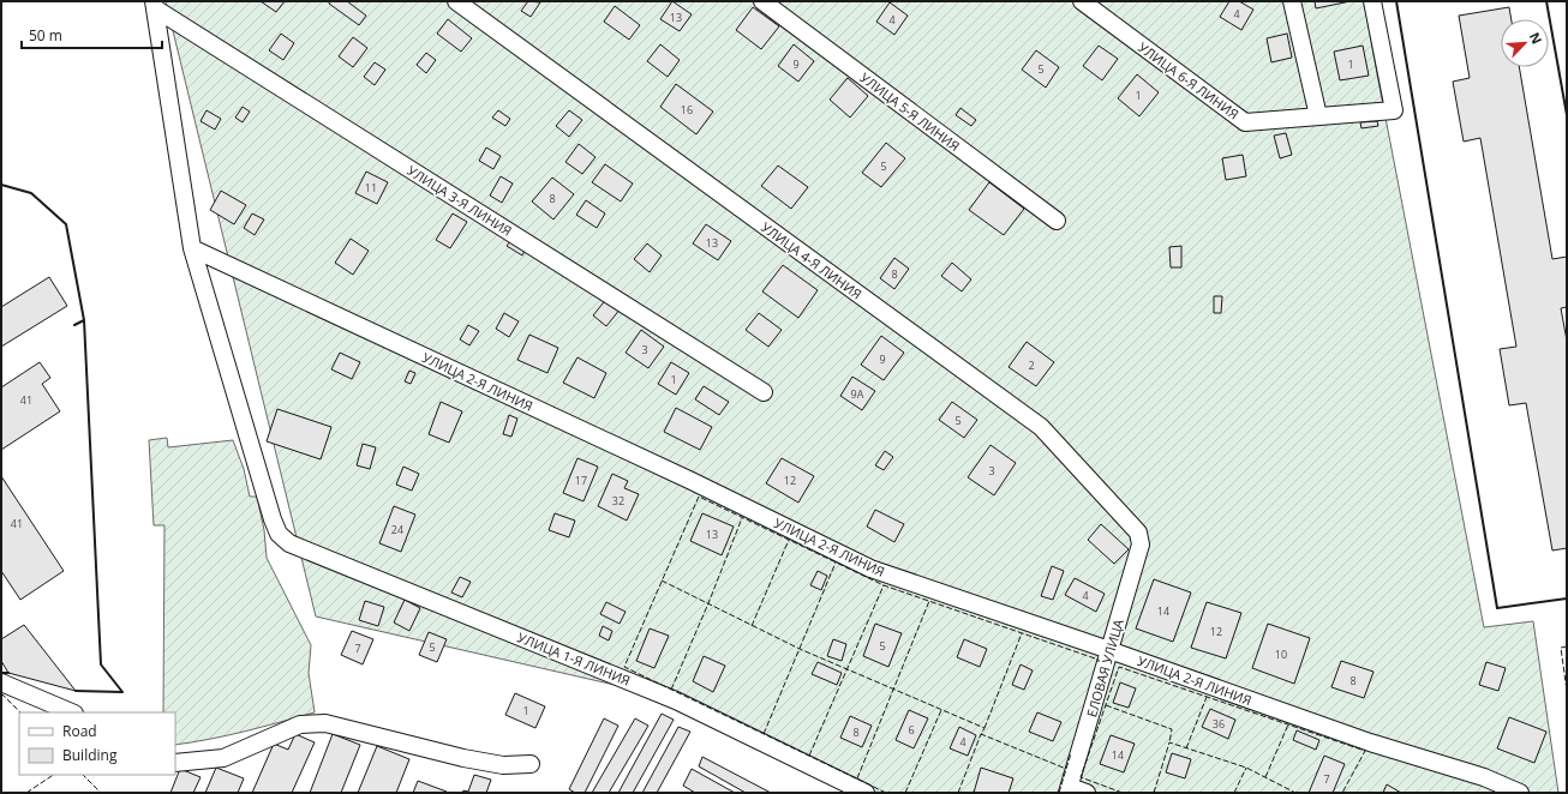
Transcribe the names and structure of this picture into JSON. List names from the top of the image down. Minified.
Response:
{"streets":{"street":["УЛИЦА 6-Я ЛИНИЯ","УЛИЦА 5-Я ЛИНИЯ","УЛИЦА 3-Я ЛИНИЯ","УЛИЦА 4-Я ЛИНИЯ","УЛИЦА 2-Я ЛИНИЯ","УЛИЦА 1-Я ЛИНИЯ","ЕЛОВАЯ УЛИЦА"]},"crossings":[["УЛИЦА 4-Я ЛИНИЯ","ЕЛОВАЯ УЛИЦА"],["УЛИЦА 2-Я ЛИНИЯ","УЛИЦА 1-Я ЛИНИЯ"],["УЛИЦА 2-Я ЛИНИЯ","ЕЛОВАЯ УЛИЦА"]],"house_numbers":["4","13","4","9","1","5","1","16","5","11","8","13","8","3","9","2","1","9А","41","5","3","17","12","32","41","24","13","4","14","12","5","5","7","10","8","1","36","6","8","4","14","7"],"legend":["Road","Building"],"scale_bar":"50 m","north":"top right"}
